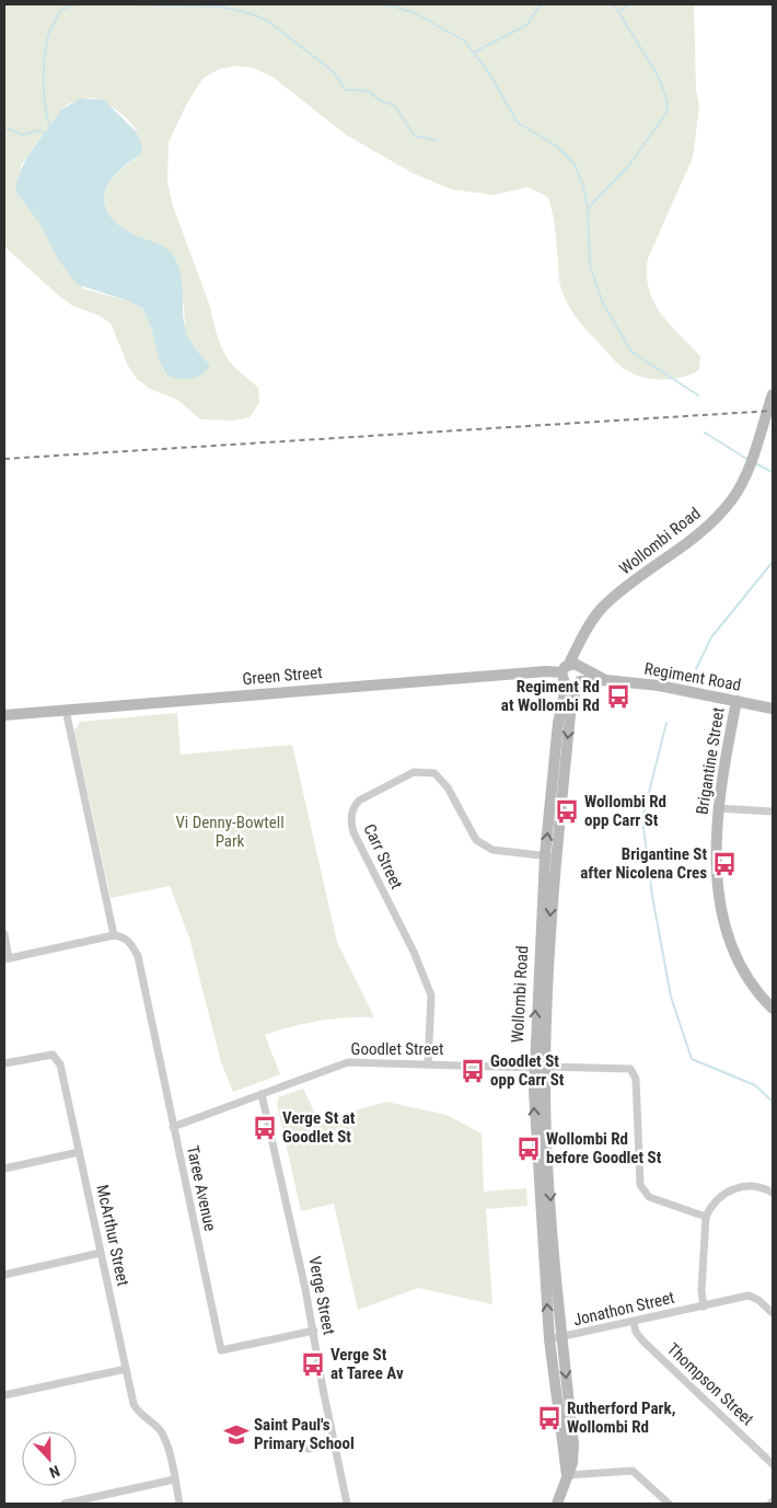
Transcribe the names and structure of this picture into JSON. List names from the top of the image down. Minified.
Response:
{"streets":{"main road":["Wollombi Road","Green Street","Regiment Road","Brigantine Street"],"street":["Carr Street","Goodlet Street","Taree Avenue","McArthur Street","Verge Street","Jonathon Street","Thompson Street"]},"crossings":[["Wollombi Road","Green Street"],["Wollombi Road","Regiment Road"],["Wollombi Road","Carr Street"],["Wollombi Road","Goodlet Street"],["Wollombi Road","Jonathon Street"],["Green Street","Regiment Road"],["Regiment Road","Brigantine Street"],["Carr Street","Goodlet Street"],["Goodlet Street","Taree Avenue"],["Goodlet Street","Verge Street"],["Taree Avenue","Verge Street"],["Jonathon Street","Thompson Street"]],"parks":["Vi Denny-Bowtell Park"],"places":{"bus stop":["Regiment Rd at Wollombi Rd","Wollombi Rd opp Carr St","Brigantine St after Nicolena Cres","Goodlet St opp Carr St","Verge St at Goodlet St","Wollombi Rd before Goodlet St","Verge St at Taree Av","Rutherford Park, Wollombi Rd"],"school or university":["Saint Paul's Primary School"]},"north":"bottom"}
